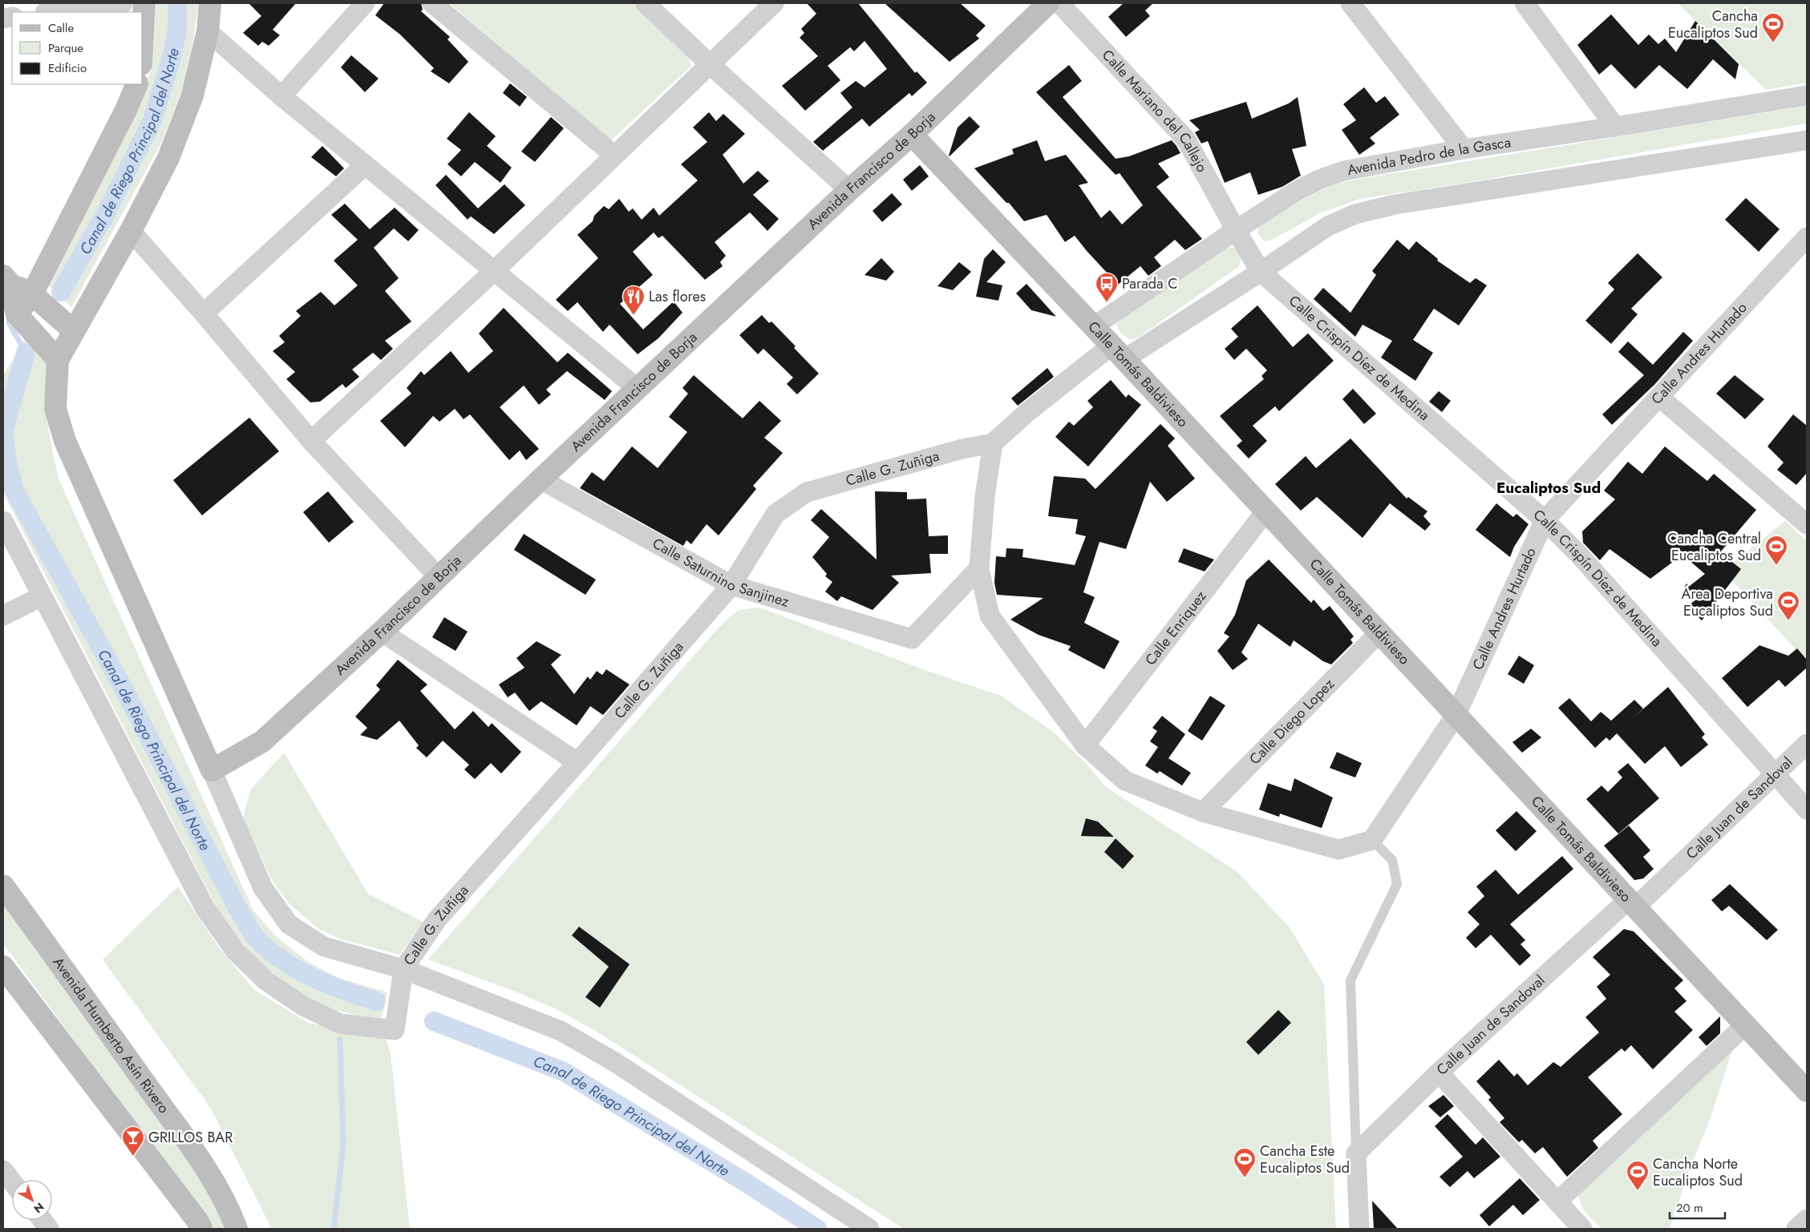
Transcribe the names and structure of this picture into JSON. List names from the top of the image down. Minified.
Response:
{"streets":{"street":["Calle Mariano del Callejo","Avenida Pedro de la Gasca","Avenida Francisco de Borja","Calle Andres Hurtado","Calle Crispín Díez de Medina","Calle Tomás Baldivieso","Calle G. Zuñiga","Calle Saturnino Sanjinez","Calle Enriquez","Calle Diego Lopez","Calle Juan de Sandoval","Avenida Humberto Asín Rivero"]},"crossings":[["Calle Mariano del Callejo","Avenida Pedro de la Gasca"],["Calle Mariano del Callejo","Calle Crispín Díez de Medina"],["Avenida Pedro de la Gasca","Calle Crispín Díez de Medina"],["Avenida Pedro de la Gasca","Calle Tomás Baldivieso"],["Avenida Francisco de Borja","Calle Tomás Baldivieso"],["Avenida Francisco de Borja","Calle Saturnino Sanjinez"],["Calle Andres Hurtado","Calle Crispín Díez de Medina"],["Calle Andres Hurtado","Calle Tomás Baldivieso"],["Calle Crispín Díez de Medina","Calle Juan de Sandoval"],["Calle Tomás Baldivieso","Calle Enriquez"],["Calle Tomás Baldivieso","Calle Diego Lopez"],["Calle Tomás Baldivieso","Calle Juan de Sandoval"],["Calle G. Zuñiga","Calle Saturnino Sanjinez"]],"districts":["Eucaliptos Sud"],"water":["Canal de Riego Principal del Norte"],"places":{"sports":["Cancha Eucaliptos Sud","Cancha Central Eucaliptos Sud","Área Deportiva Eucaliptos Sud","Cancha Este Eucaliptos Sud","Cancha Norte Eucaliptos Sud"],"bus stop":["Parada C"],"restaurant":["Las flores"],"bar":["GRILLOS BAR"]},"legend":["Calle","Parque","Edificio"],"scale_bar":"20 m","north":"bottom right"}
